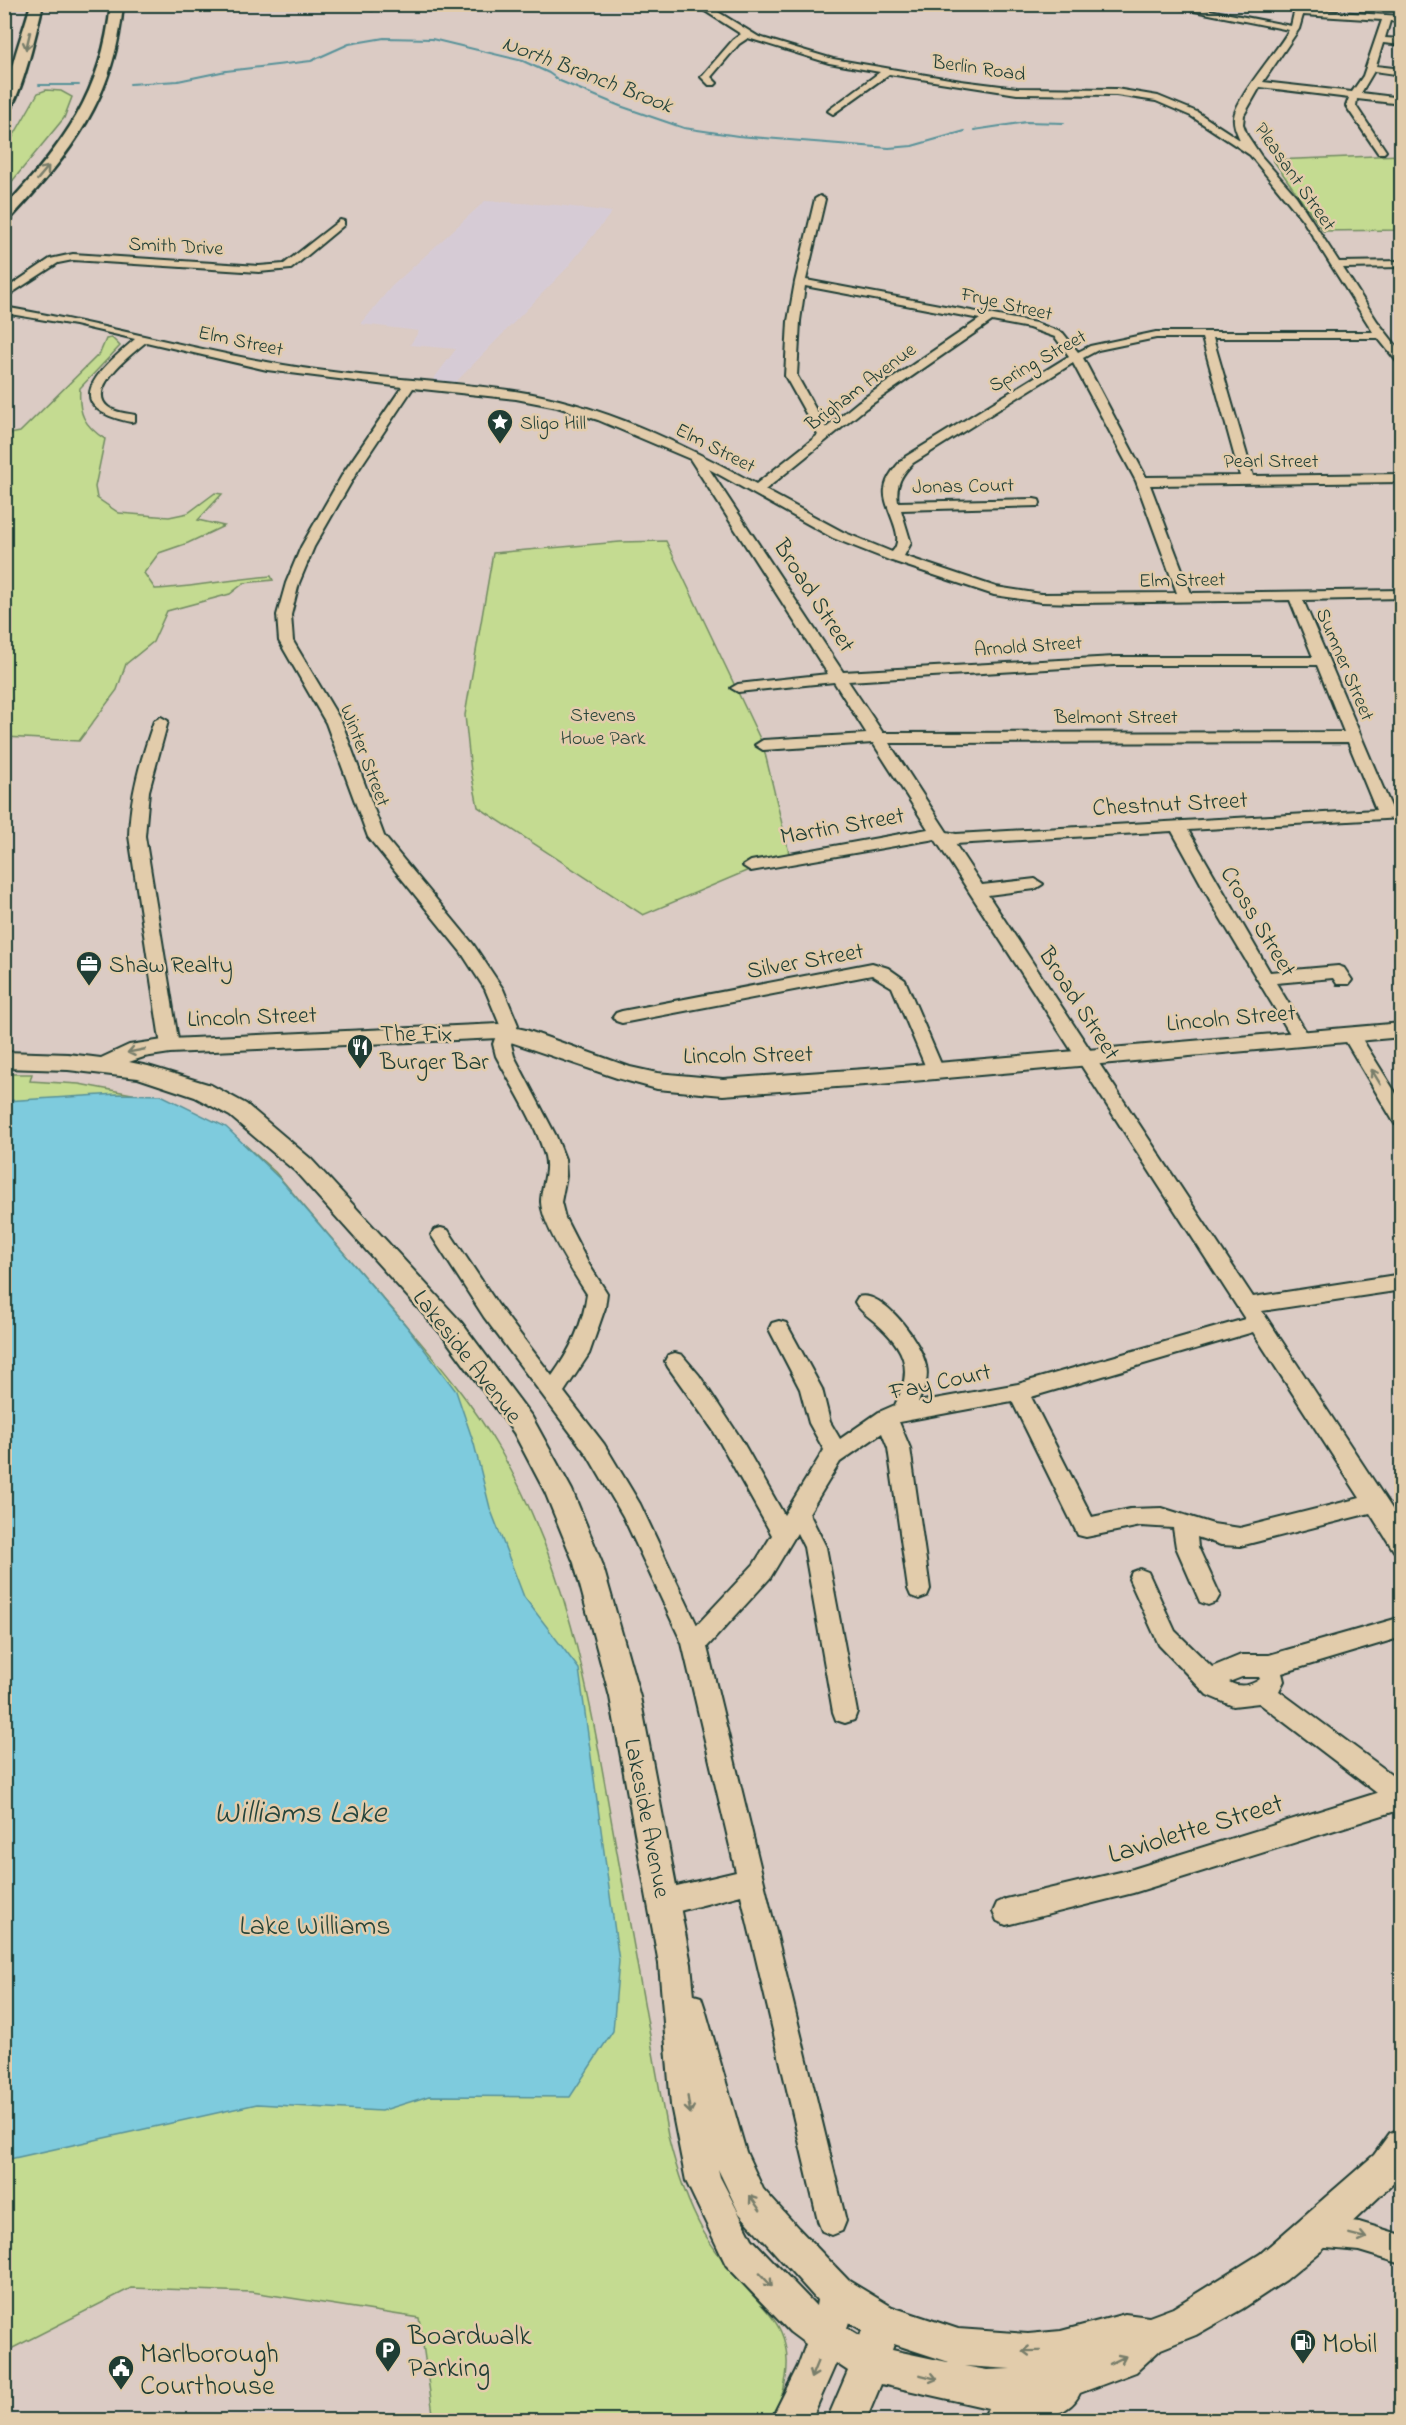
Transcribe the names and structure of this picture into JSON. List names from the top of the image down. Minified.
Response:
{"streets":{"main road":["Lincoln Street","Lakeside Avenue"],"street":["Berlin Road","Pleasant Street","Smith Drive","Frye Street","Elm Street","Spring Street","Brigham Avenue","Pearl Street","Jonas Court","Broad Street","Arnold Street","Sumner Street","Belmont Street","Winter Street","Chestnut Street","Martin Street","Cross Street","Silver Street","Fay Court","Laviolette Street"]},"crossings":[["Berlin Road","Pleasant Street"],["Pleasant Street","Spring Street"],["Frye Street","Elm Street"],["Frye Street","Spring Street"],["Frye Street","Brigham Avenue"],["Frye Street","Pearl Street"],["Elm Street","Spring Street"],["Elm Street","Brigham Avenue"],["Elm Street","Broad Street"],["Elm Street","Sumner Street"],["Elm Street","Winter Street"],["Spring Street","Jonas Court"],["Broad Street","Arnold Street"],["Broad Street","Belmont Street"],["Broad Street","Chestnut Street"],["Broad Street","Martin Street"],["Broad Street","Lincoln Street"],["Broad Street","Fay Court"],["Arnold Street","Sumner Street"],["Sumner Street","Belmont Street"],["Sumner Street","Chestnut Street"],["Winter Street","Lincoln Street"],["Winter Street","Lakeside Avenue"],["Chestnut Street","Martin Street"],["Chestnut Street","Cross Street"],["Cross Street","Lincoln Street"],["Silver Street","Lincoln Street"],["Lincoln Street","Lakeside Avenue"],["Lakeside Avenue","Fay Court"]],"water":["North Branch Brook","Williams Lake"],"parks":["Stevens Howe Park","Lake Williams"],"places":{"place":["Sligo Hill"],"office":["Shaw Realty"],"restaurant":["The Fix Burger Bar"],"fuel station":["Mobil"],"parking":["Boardwalk Parking"],"public building":["Marlborough Courthouse"]}}
